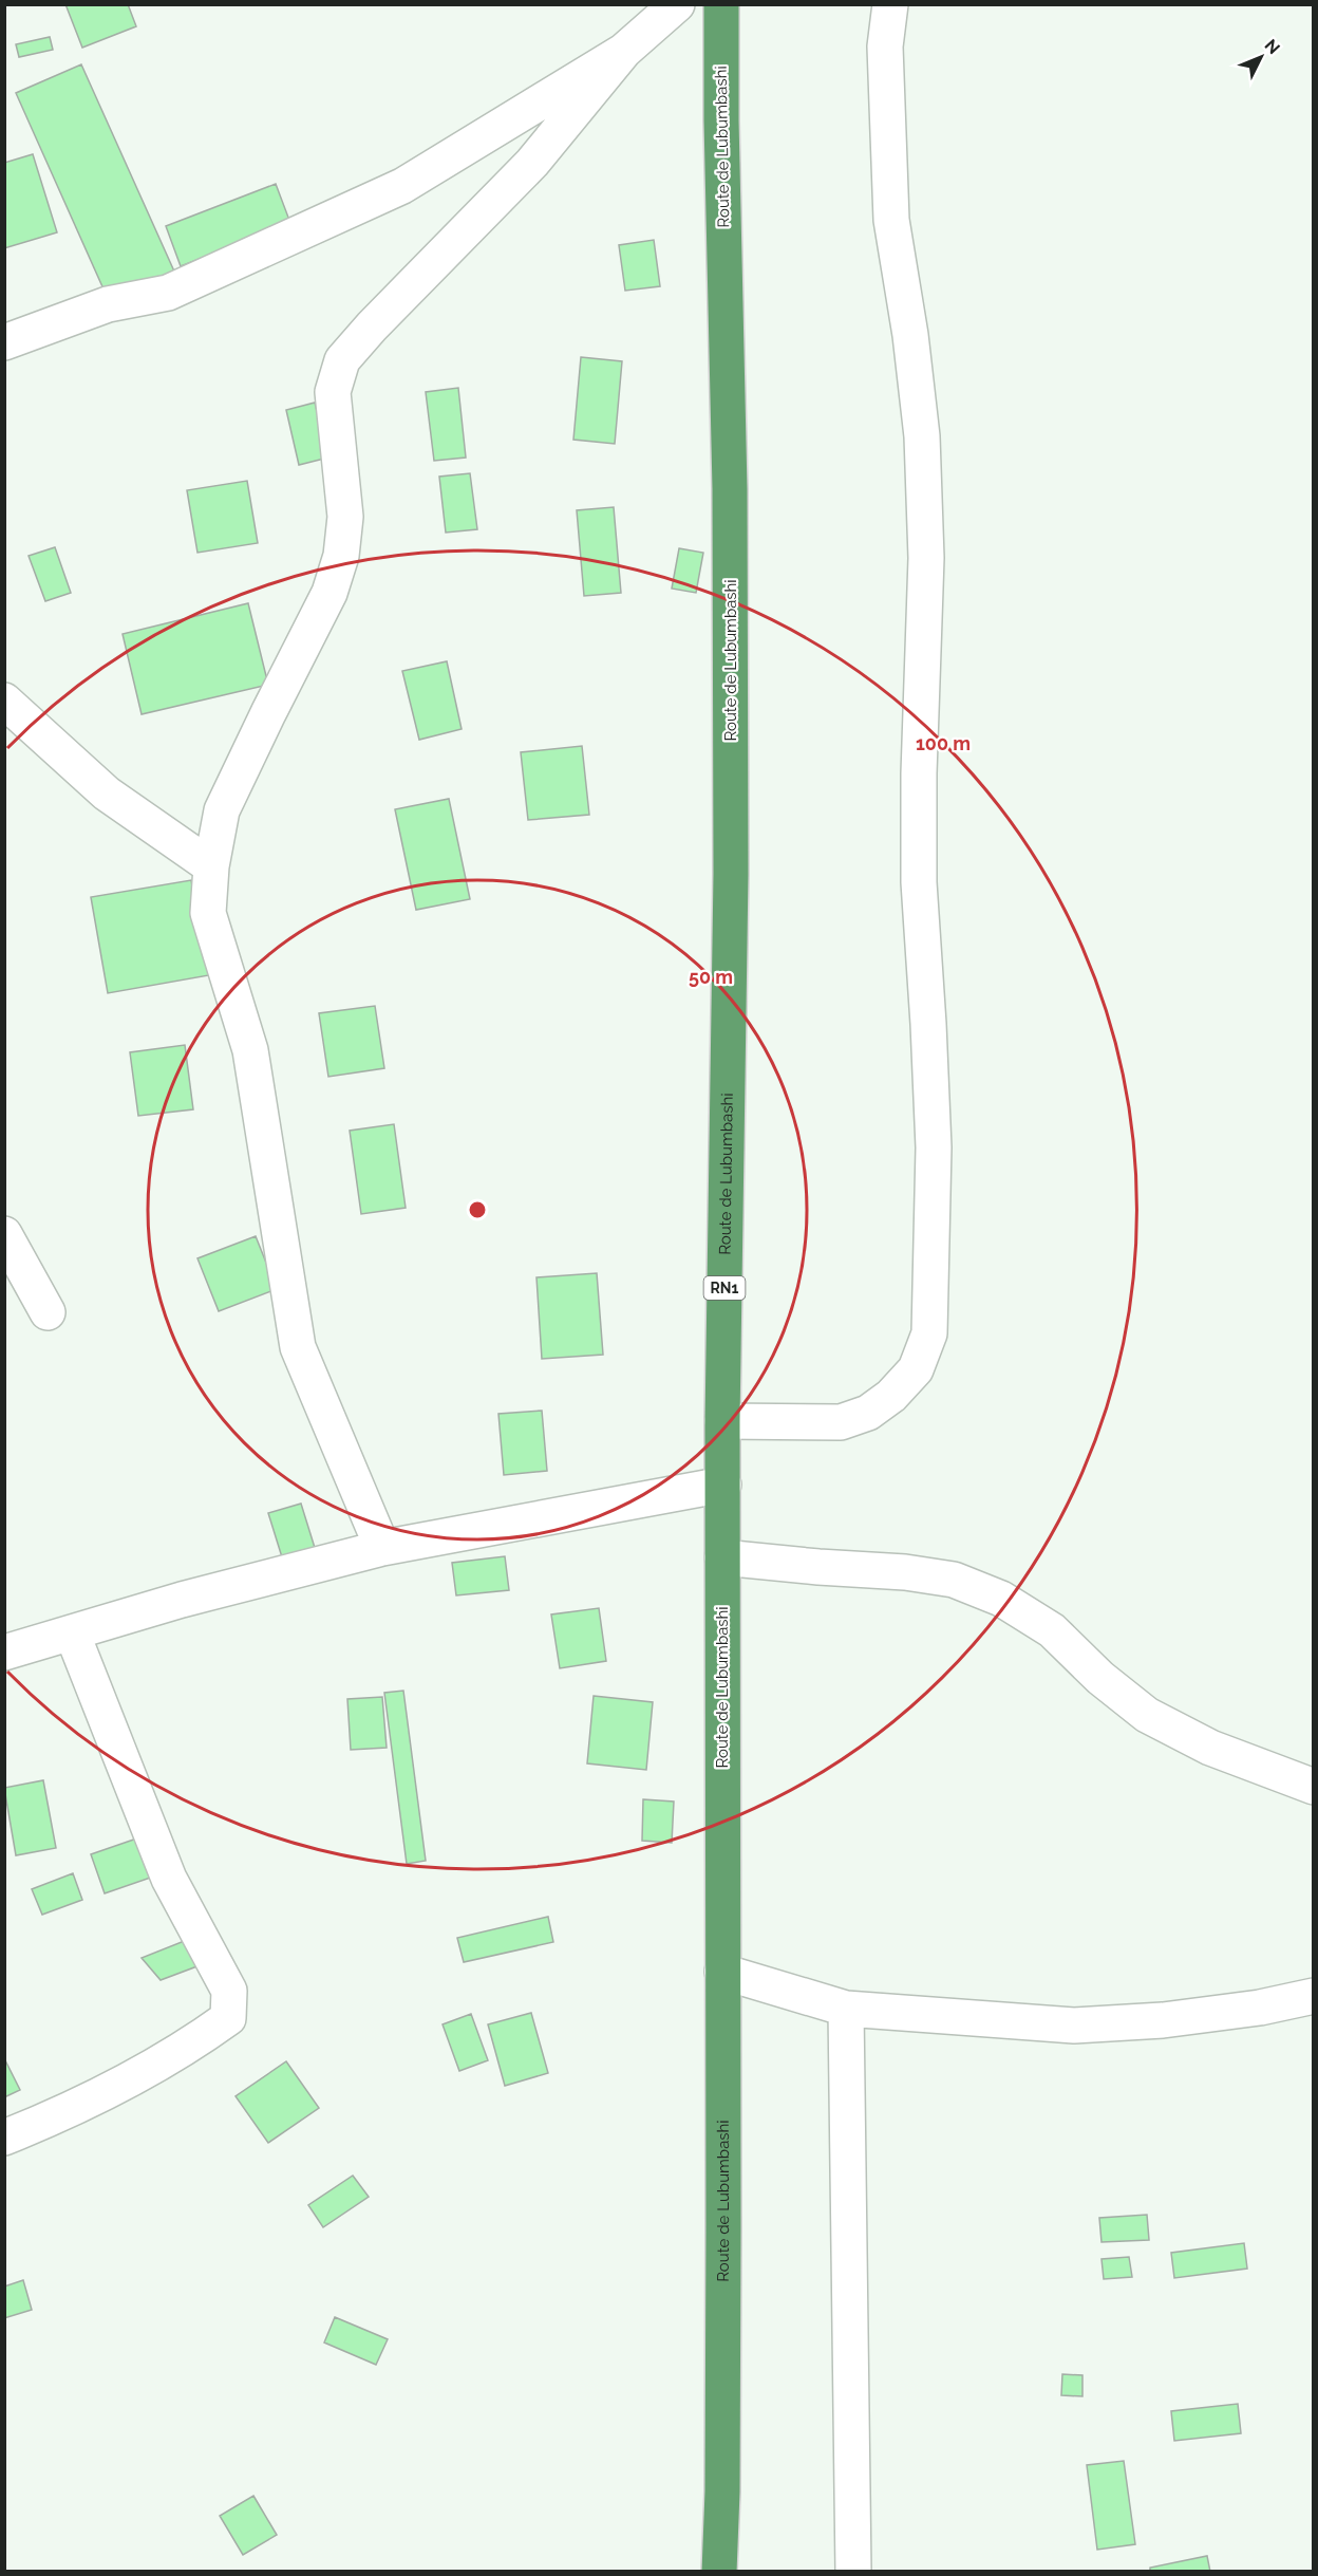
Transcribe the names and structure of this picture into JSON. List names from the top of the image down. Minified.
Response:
{"streets":{"highway":["Route de Lubumbashi","RN1"]},"north":"top right","rings":["100 m","50 m"]}
